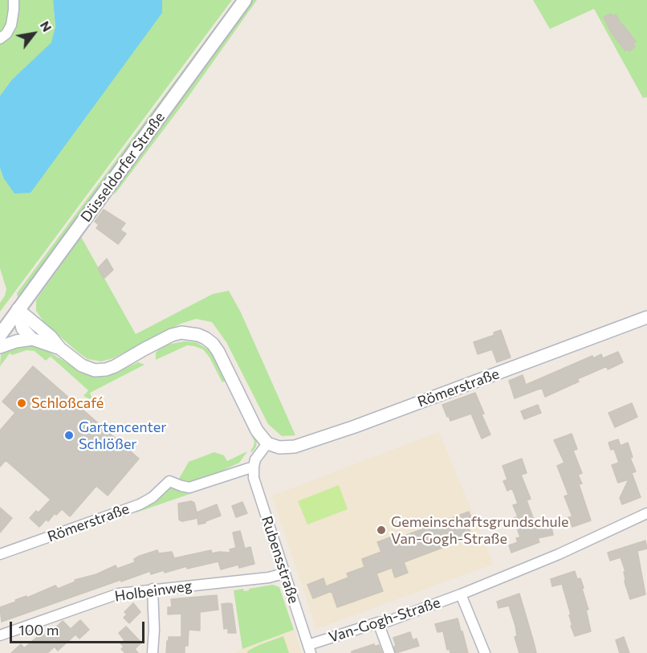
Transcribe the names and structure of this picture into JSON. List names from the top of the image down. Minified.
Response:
{"streets":{"main road":["Düsseldorfer Straße"],"street":["Römerstraße","Rubensstraße","Holbeinweg","Van-Gogh-Straße"]},"crossings":[["Römerstraße","Rubensstraße"],["Rubensstraße","Holbeinweg"],["Rubensstraße","Van-Gogh-Straße"]],"places":["Schloßcafé","Gartencenter Schlößer","Gemeinschaftsgrundschule Van-Gogh-Straße"],"scale_bar":"100 m","north":"top right"}
